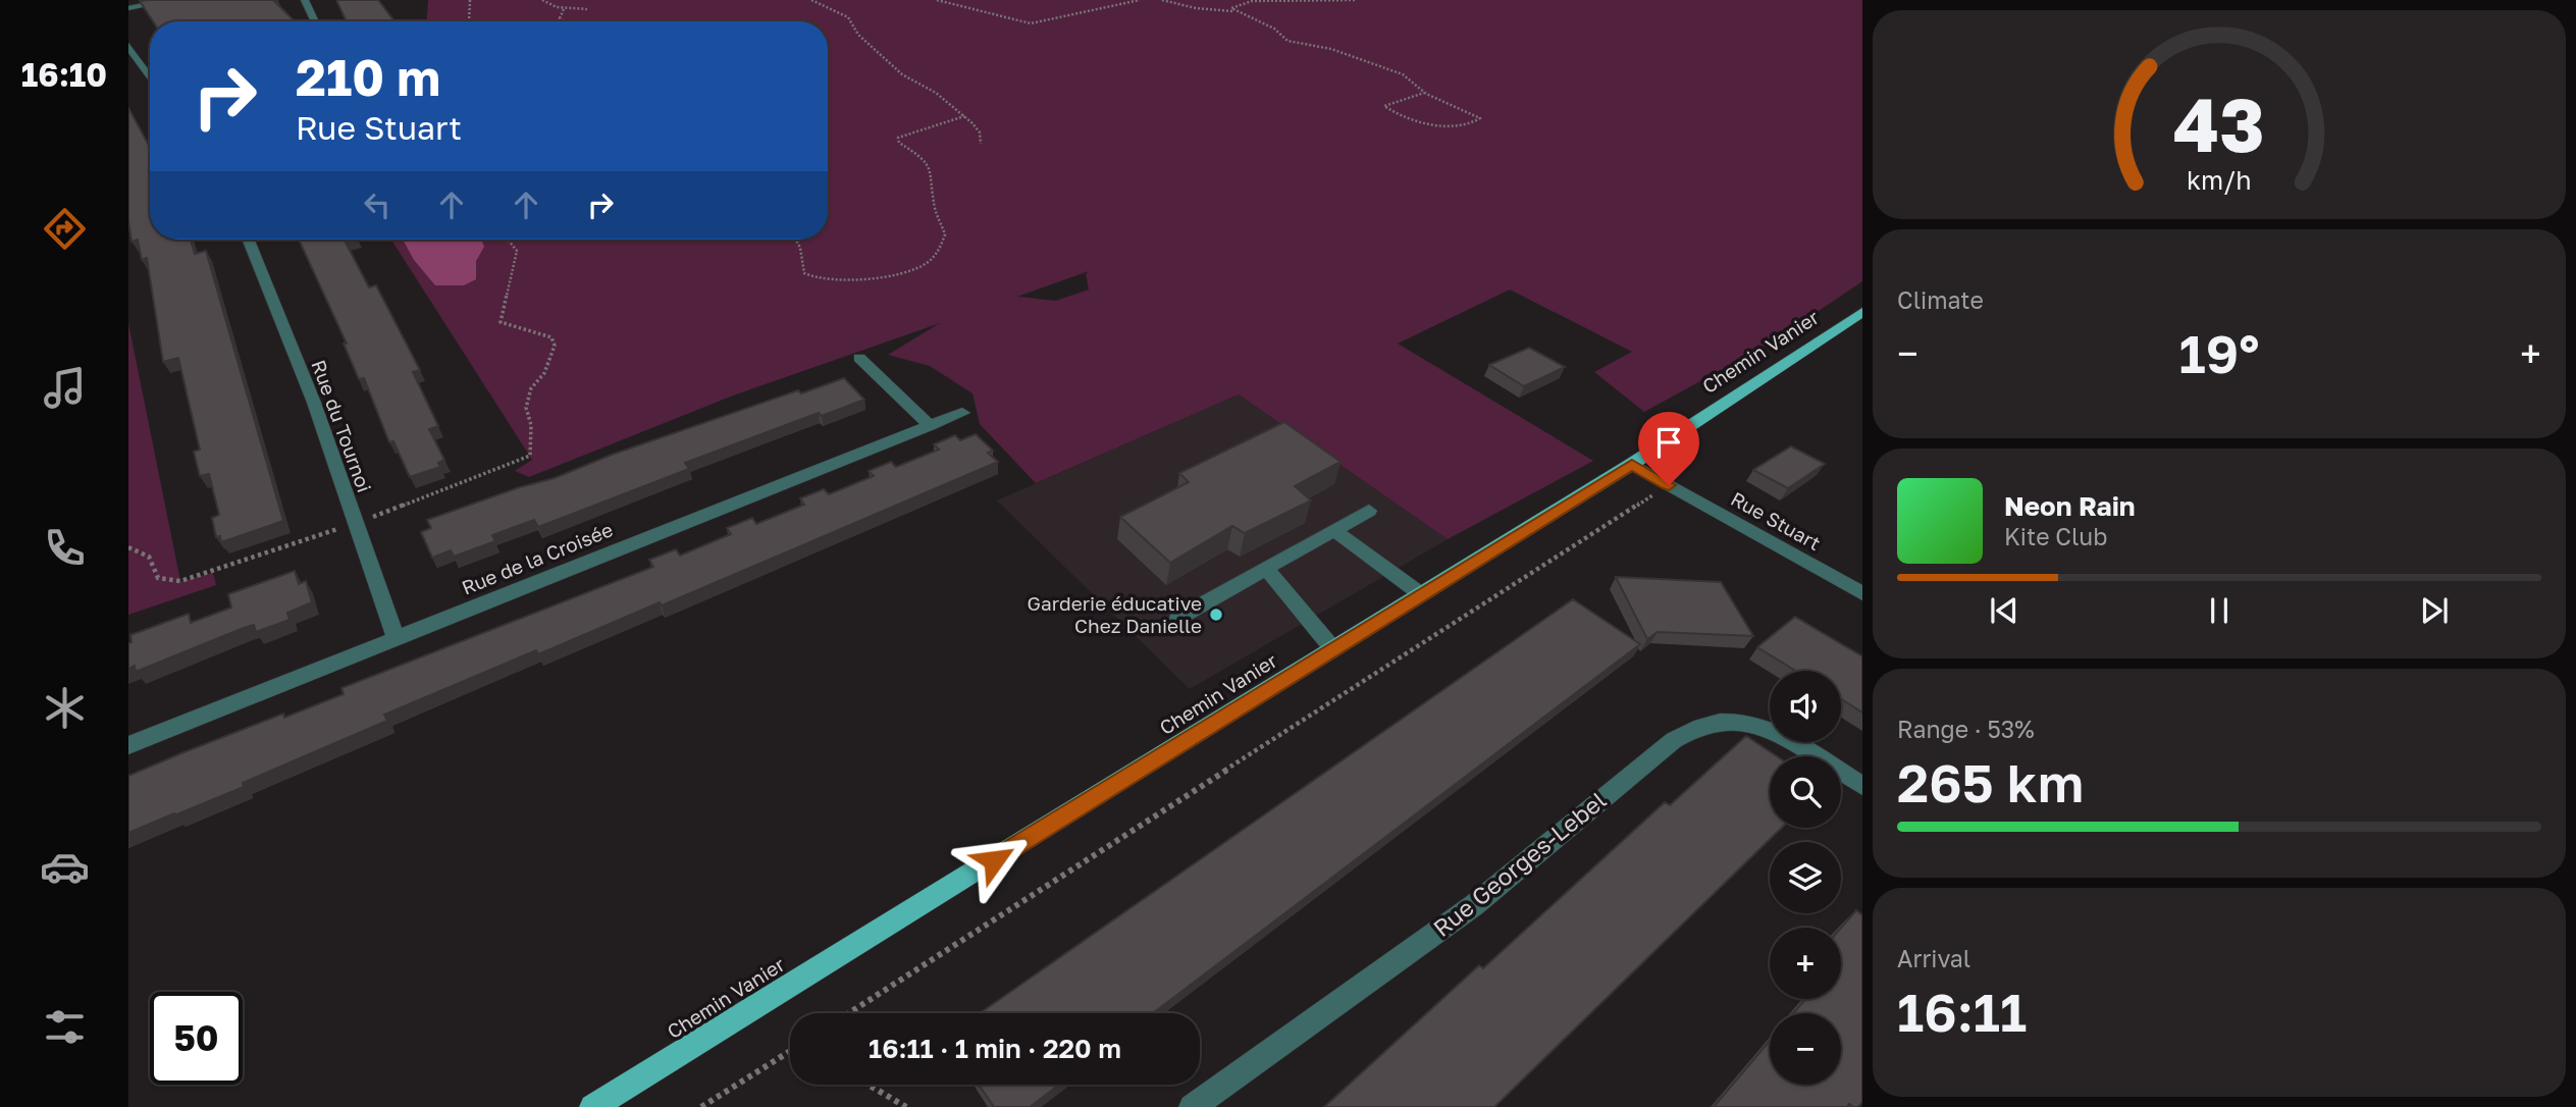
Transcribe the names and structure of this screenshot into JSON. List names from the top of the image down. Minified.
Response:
{"streets":{"main road":["Chemin Vanier"],"street":["Rue du Tournoi","Rue Stuart","Rue de la Croisée","Rue Georges-Lebel"]},"crossings":[["Chemin Vanier","Rue Stuart"],["Rue du Tournoi","Rue de la Croisée"]],"places":["Garderie éducative Chez Danielle"],"page":{"tabs":"16:10","turn":["210 m","Rue Stuart"],"tile":["Climate",["Range · 53%","265 km"],["Arrival","16:11"]],"heat":["−","19°","+"],"song":["Neon Rain","Kite Club"],"map_buttons":["+","−"],"limit":"50","trip":"16:11 · 1 min · 220 m","gauge":["43","km/h"]}}
